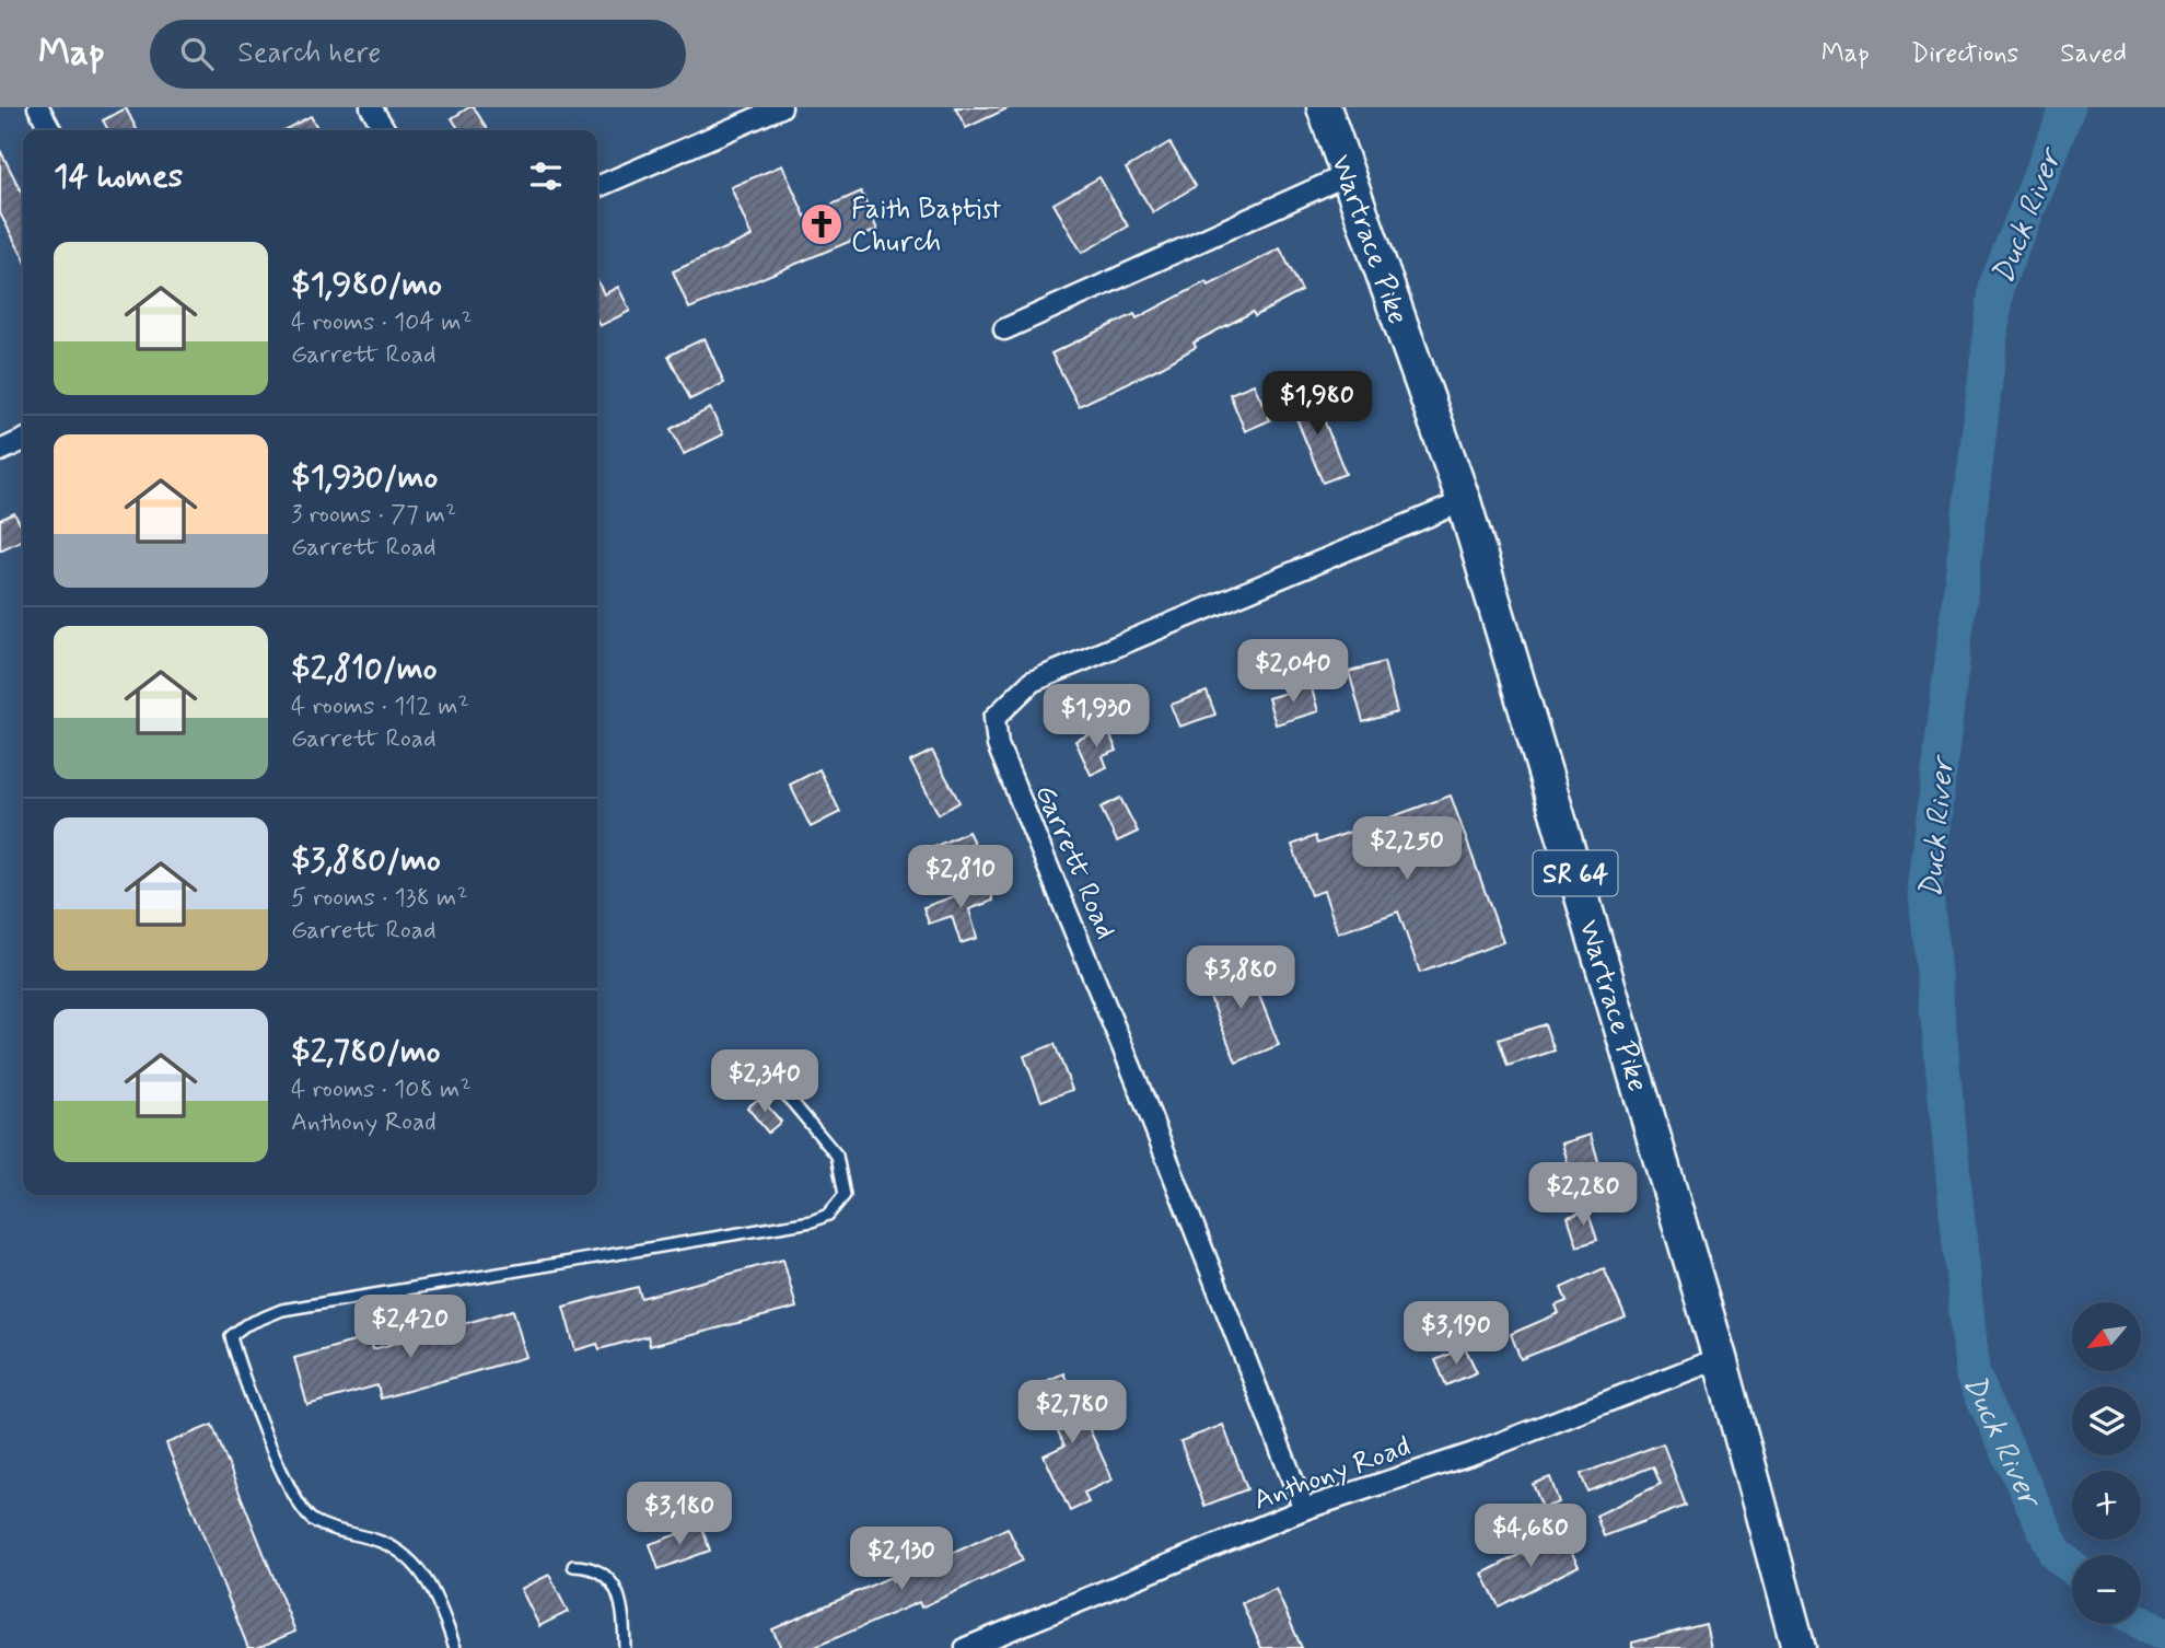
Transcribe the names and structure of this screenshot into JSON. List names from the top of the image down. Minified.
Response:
{"streets":{"main road":["Wartrace Pike","SR 64"],"street":["Garrett Road","Anthony Road"]},"crossings":[["Wartrace Pike","Garrett Road"],["Wartrace Pike","Anthony Road"],["Garrett Road","Anthony Road"]],"water":["Duck River"],"places":{"church":["Faith Baptist Church"]},"north":"bottom left","page":{"header":"Map","search":"Search here","nav":["Map","Directions","Saved"],"heading":"14 homes","list":[{"name":"$1,980/mo","note":"4 rooms · 104 m² · Garrett Road"},{"name":"$1,930/mo","note":"3 rooms · 77 m² · Garrett Road"},{"name":"$2,810/mo","note":"4 rooms · 112 m² · Garrett Road"},{"name":"$3,880/mo","note":"5 rooms · 138 m² · Garrett Road"},{"name":"$2,780/mo","note":"4 rooms · 108 m² · Anthony Road"}],"price":["$1,980","$2,040","$1,930","$2,250","$2,810","$3,880","$2,340","$2,280","$2,420","$3,190","$2,780","$3,180","$4,680","$2,130"],"map_buttons":["+","−"]}}
